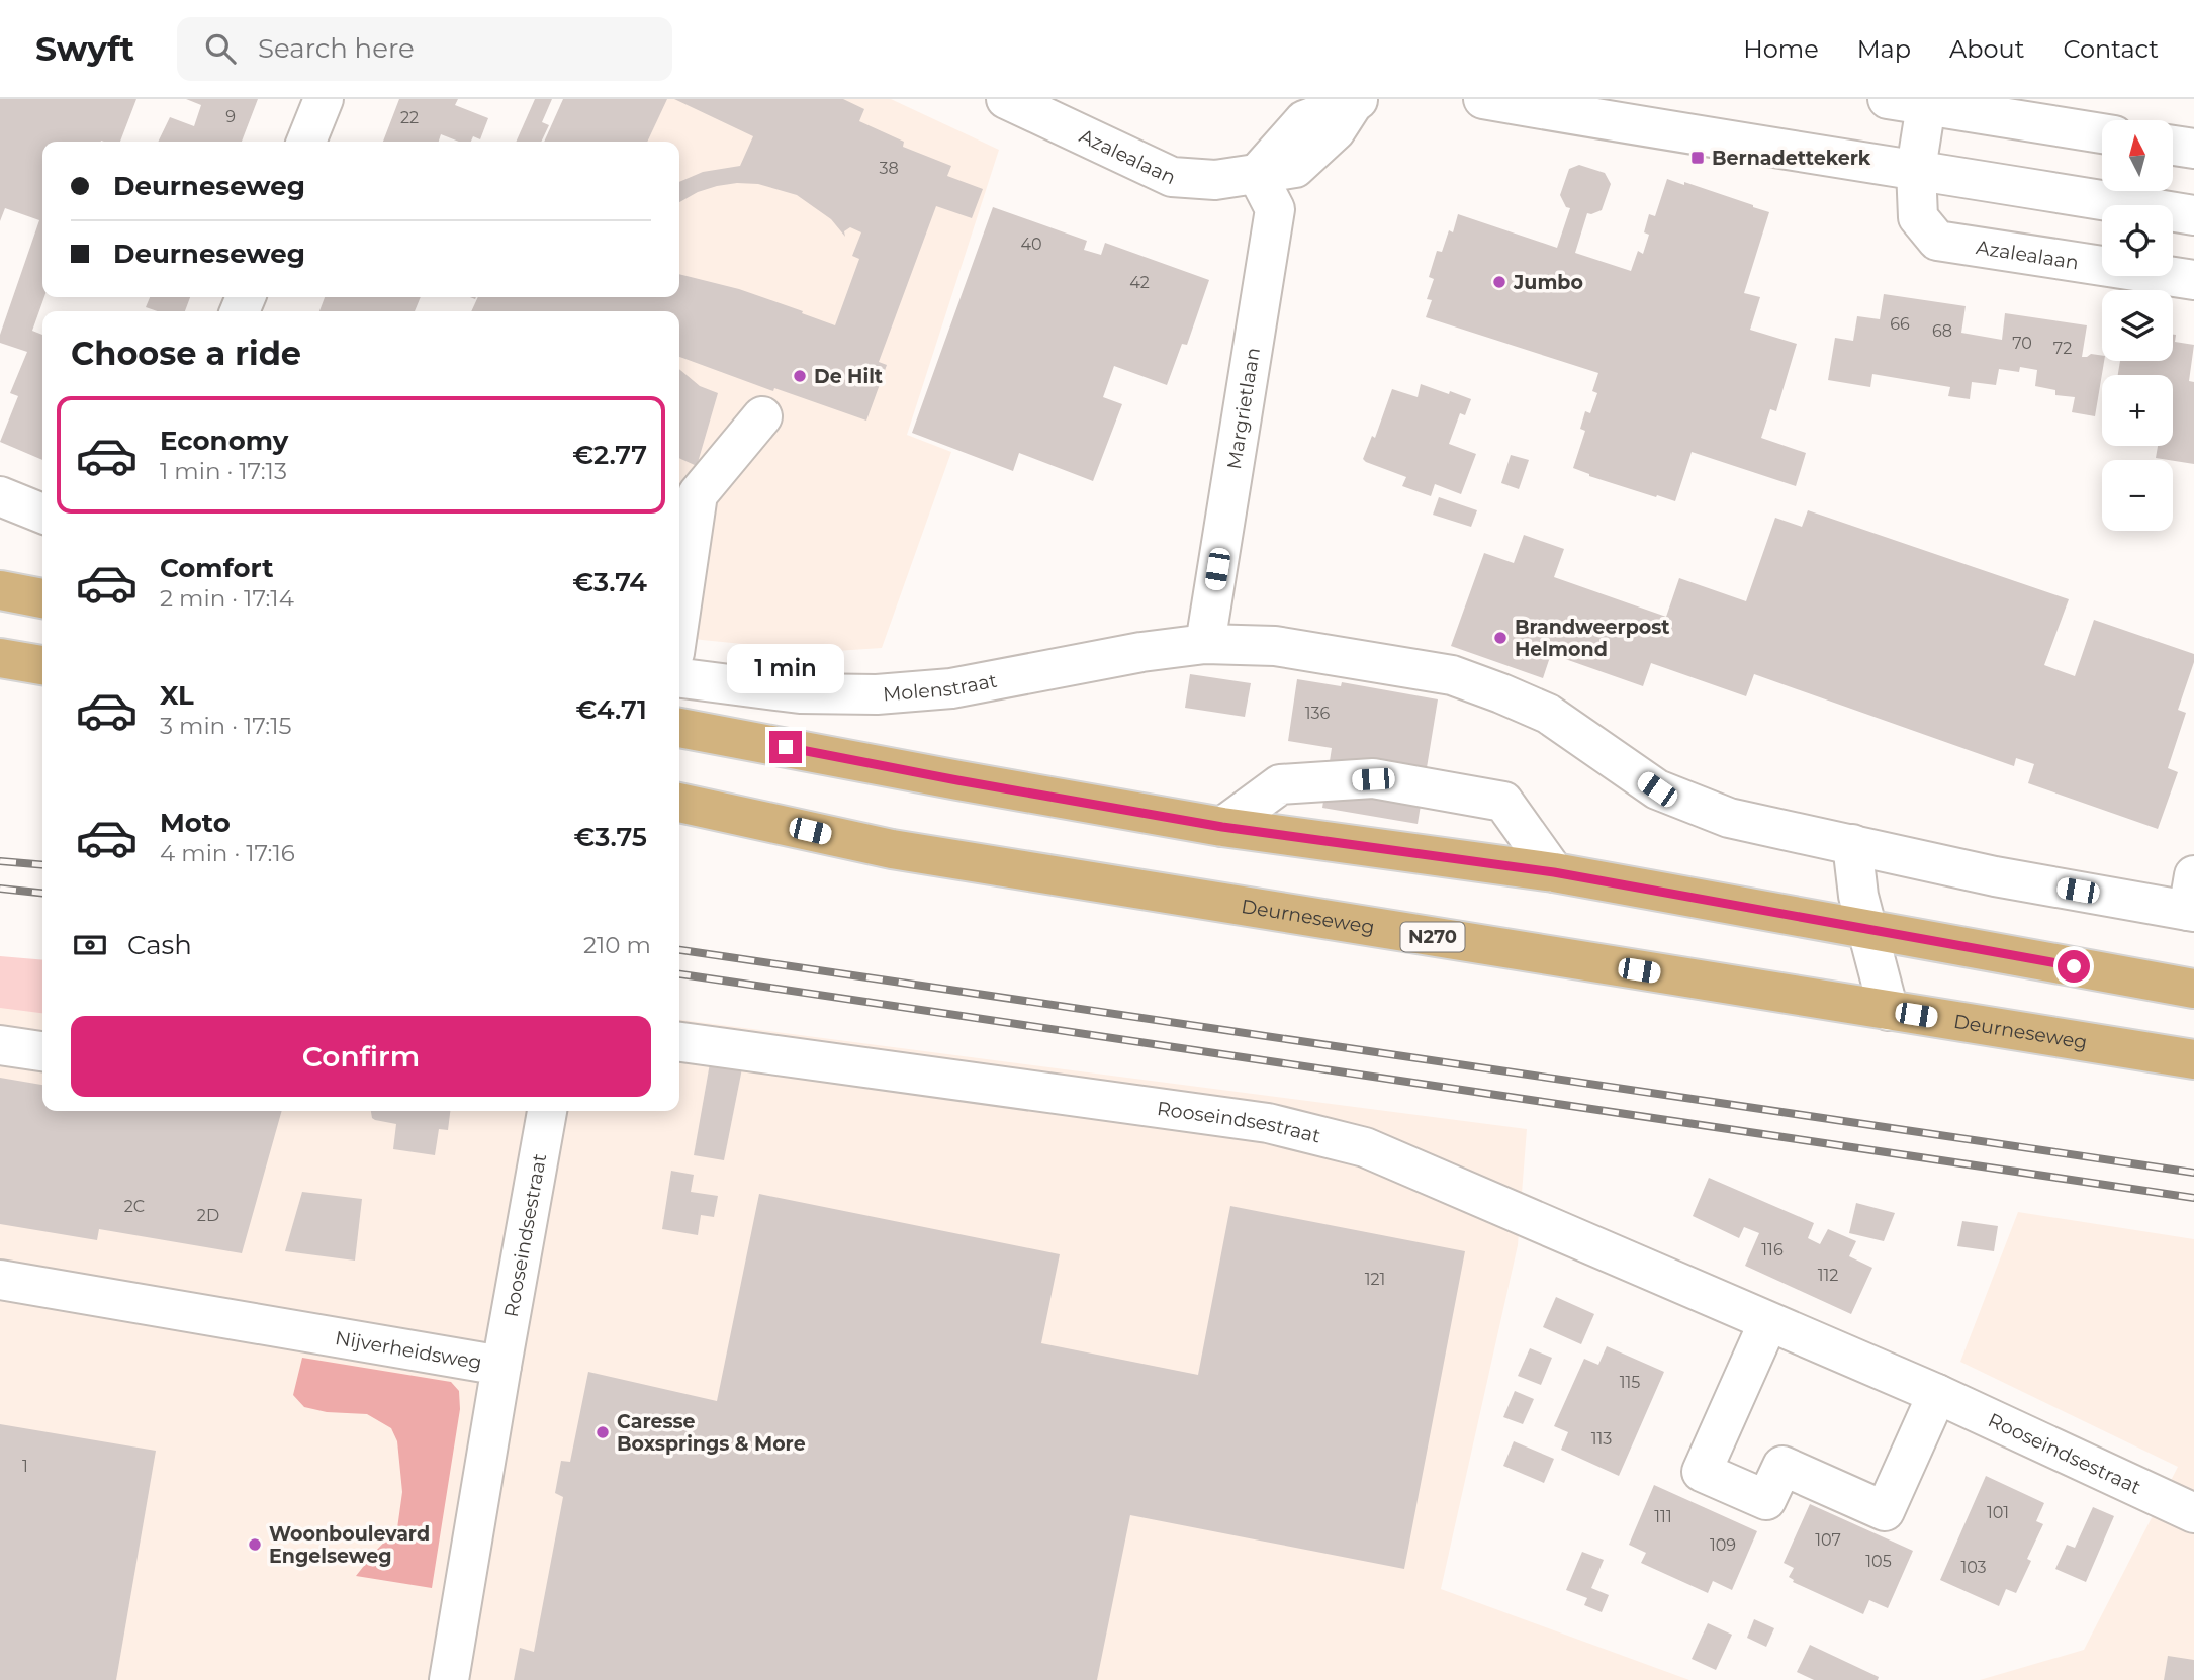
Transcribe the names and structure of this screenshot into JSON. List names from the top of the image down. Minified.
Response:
{"streets":{"main road":["Deurneseweg","N270"],"street":["Azalealaan","Margrietlaan","Molenstraat","Rooseindsestraat","Nijverheidsweg"]},"crossings":[["Azalealaan","Margrietlaan"],["Margrietlaan","Molenstraat"],["Rooseindsestraat","Nijverheidsweg"]],"places":{"transit":["Bernadettekerk"],"other":["Jumbo","De Hilt","Brandweerpost Helmond","Caresse Boxsprings & More","Woonboulevard Engelseweg"]},"house_numbers":["9","22","38","40","42","66","68","70","72","136","2C","2D","116","112","121","115","113","1","101","111","107","109","105","103"],"north":"top","page":{"header":"Swyft","search":"Search here","nav":["Home","Map","About","Contact"],"map_buttons":["+","−"],"banner":["Deurneseweg","Deurneseweg"],"heading":"Choose a ride","list":[{"name":"Economy","note":"1 min · 17:13","value":"€2.77"},{"name":"Comfort","note":"2 min · 17:14","value":"€3.74"},{"name":"XL","note":"3 min · 17:15","value":"€4.71"},{"name":"Moto","note":"4 min · 17:16","value":"€3.75"}],"bubble":"1 min","pay":["Cash","210 m"],"buttons":"Confirm"}}
